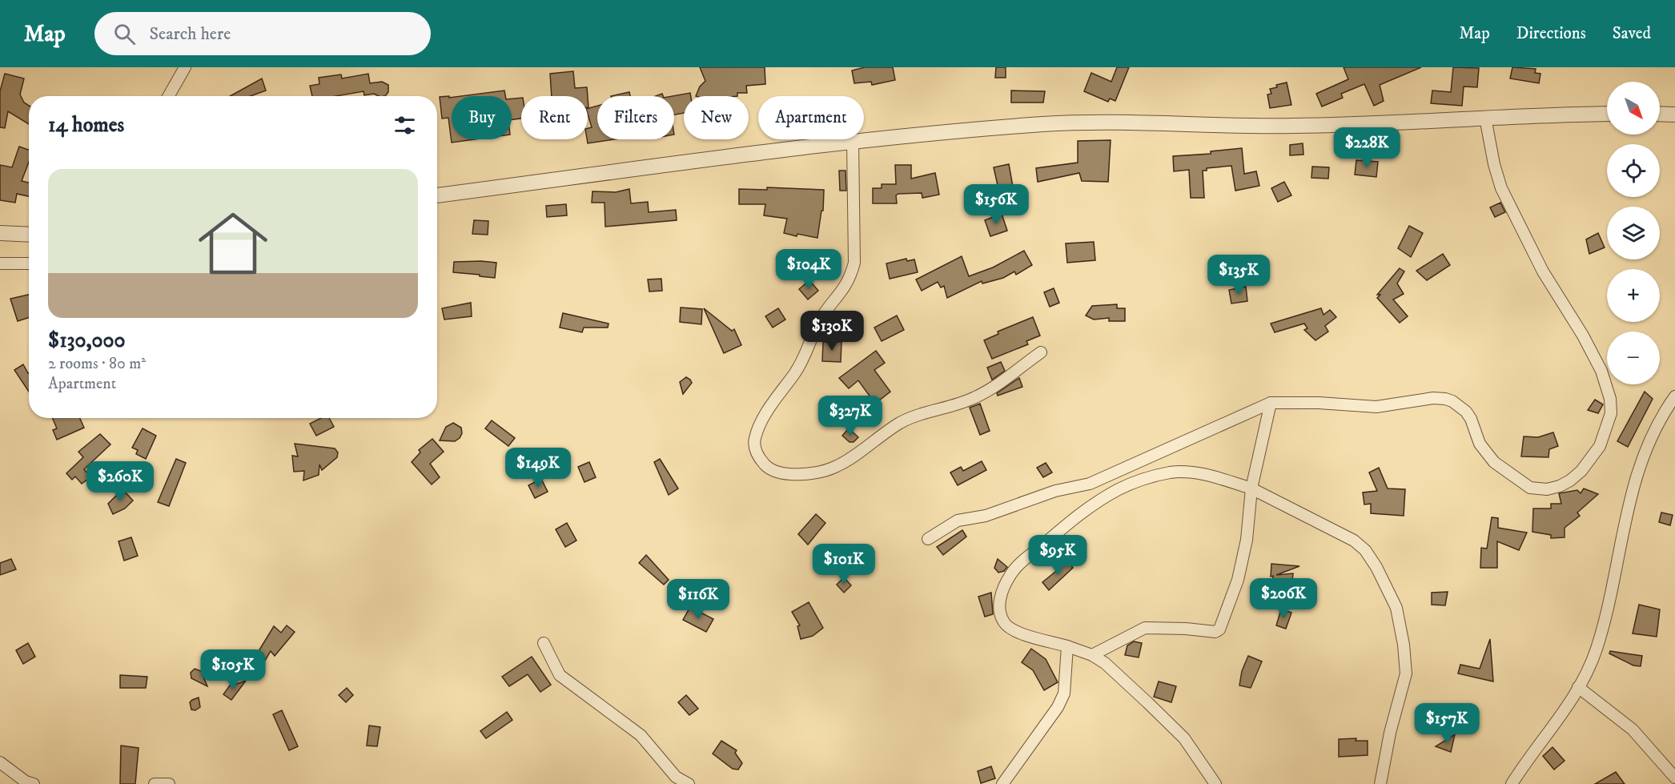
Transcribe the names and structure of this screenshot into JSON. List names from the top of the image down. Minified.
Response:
{"north":"bottom right","page":{"header":"Map","search":"Search here","nav":["Map","Directions","Saved"],"map_buttons":["+","−"],"chip":["Buy","Rent","Filters","New","Apartment"],"heading":"14 homes","price":["$228K","$156K","$104K","$135K","$130K","$327K","$149K","$260K","$95K","$101K","$206K","$116K","$105K","$157K"],"list":[{"name":"$130,000","note":"2 rooms · 80 m² · Apartment"}]}}
